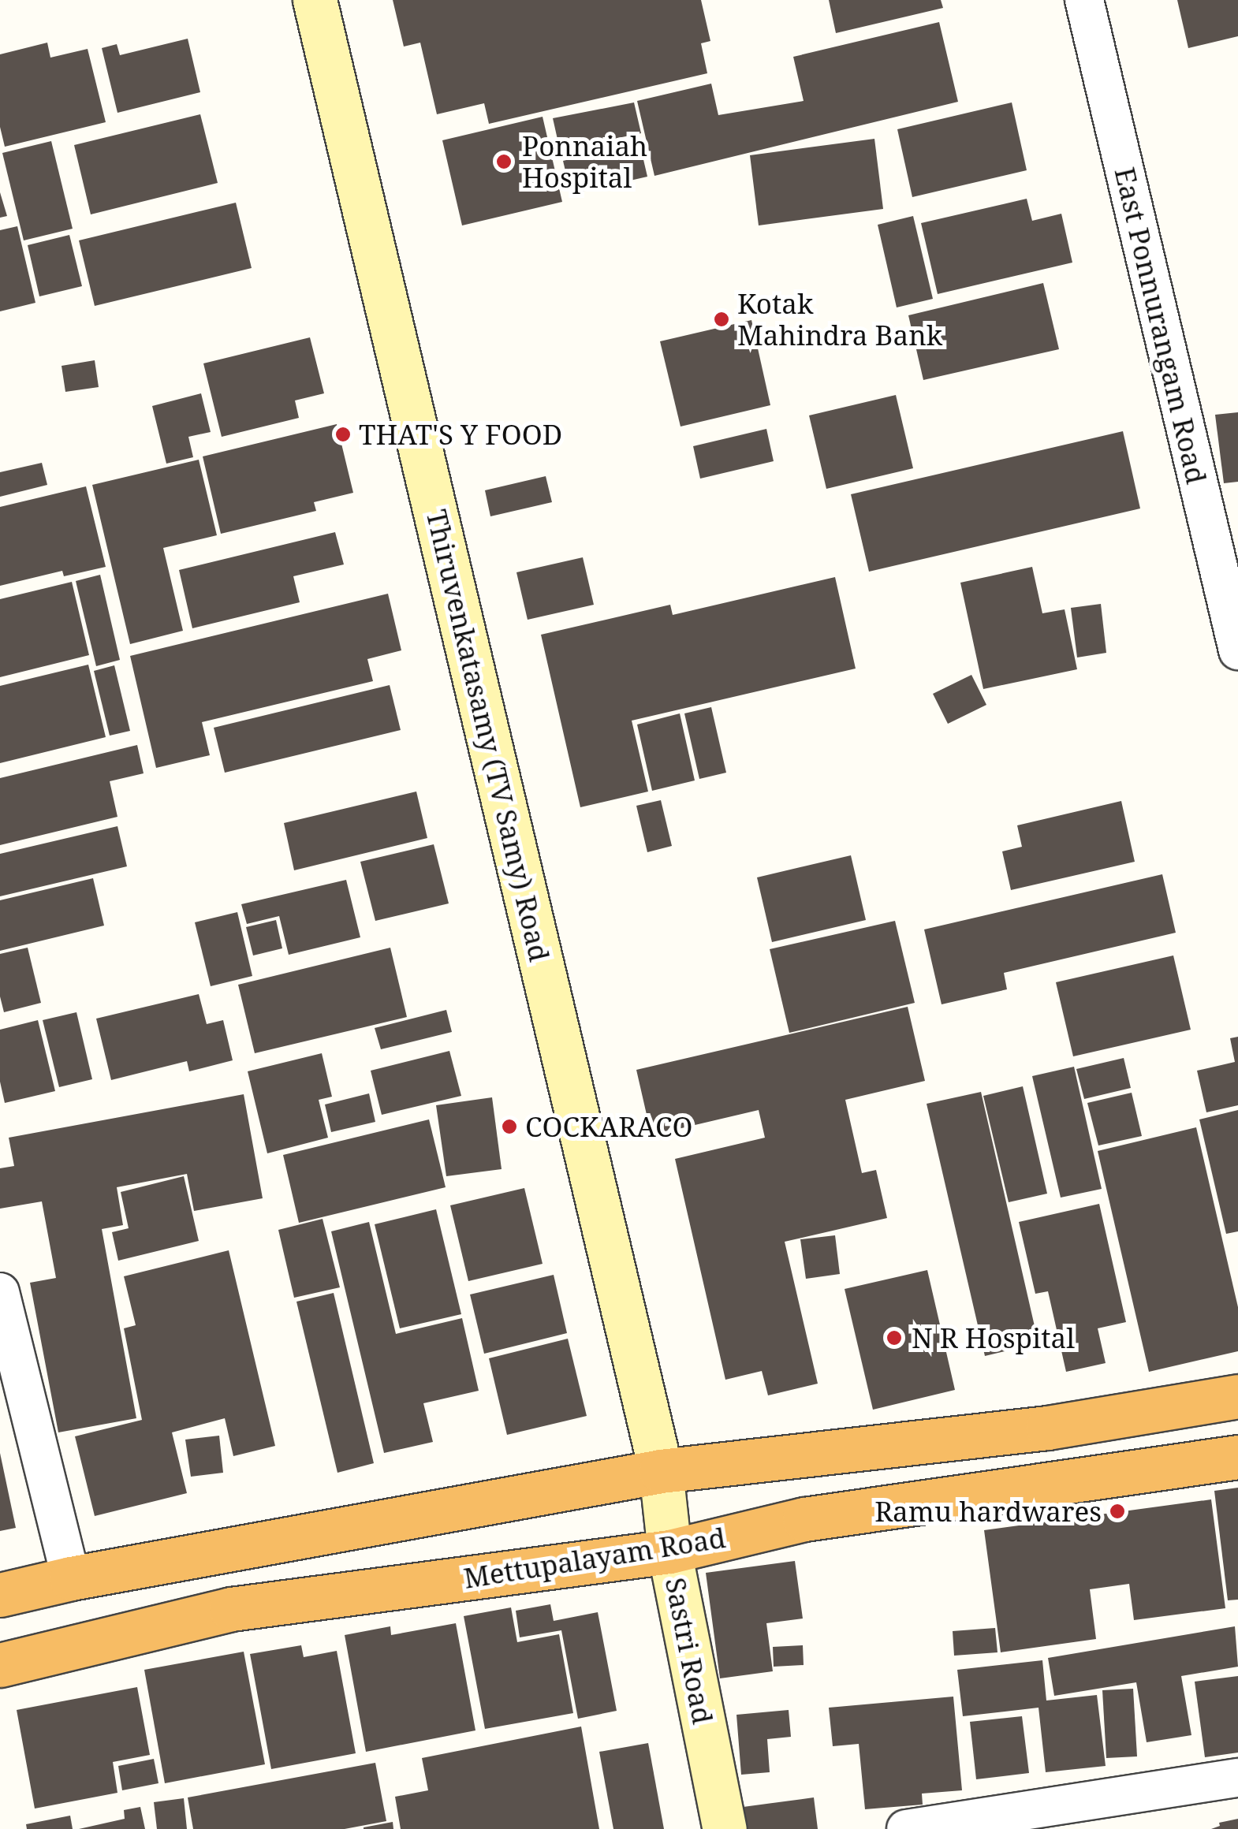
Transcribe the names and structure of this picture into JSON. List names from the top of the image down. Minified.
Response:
{"streets":{"highway":["Mettupalayam Road"],"main road":["Thiruvenkatasamy (TV Samy) Road","Sastri Road"],"street":["East Ponnurangam Road"]},"crossings":[["Thiruvenkatasamy (TV Samy) Road","Sastri Road"],["Mettupalayam Road","Sastri Road"]],"places":["Ponnaiah Hospital","Kotak Mahindra Bank","THAT'S Y FOOD","COCKARACO","N R Hospital","Ramu hardwares"]}
